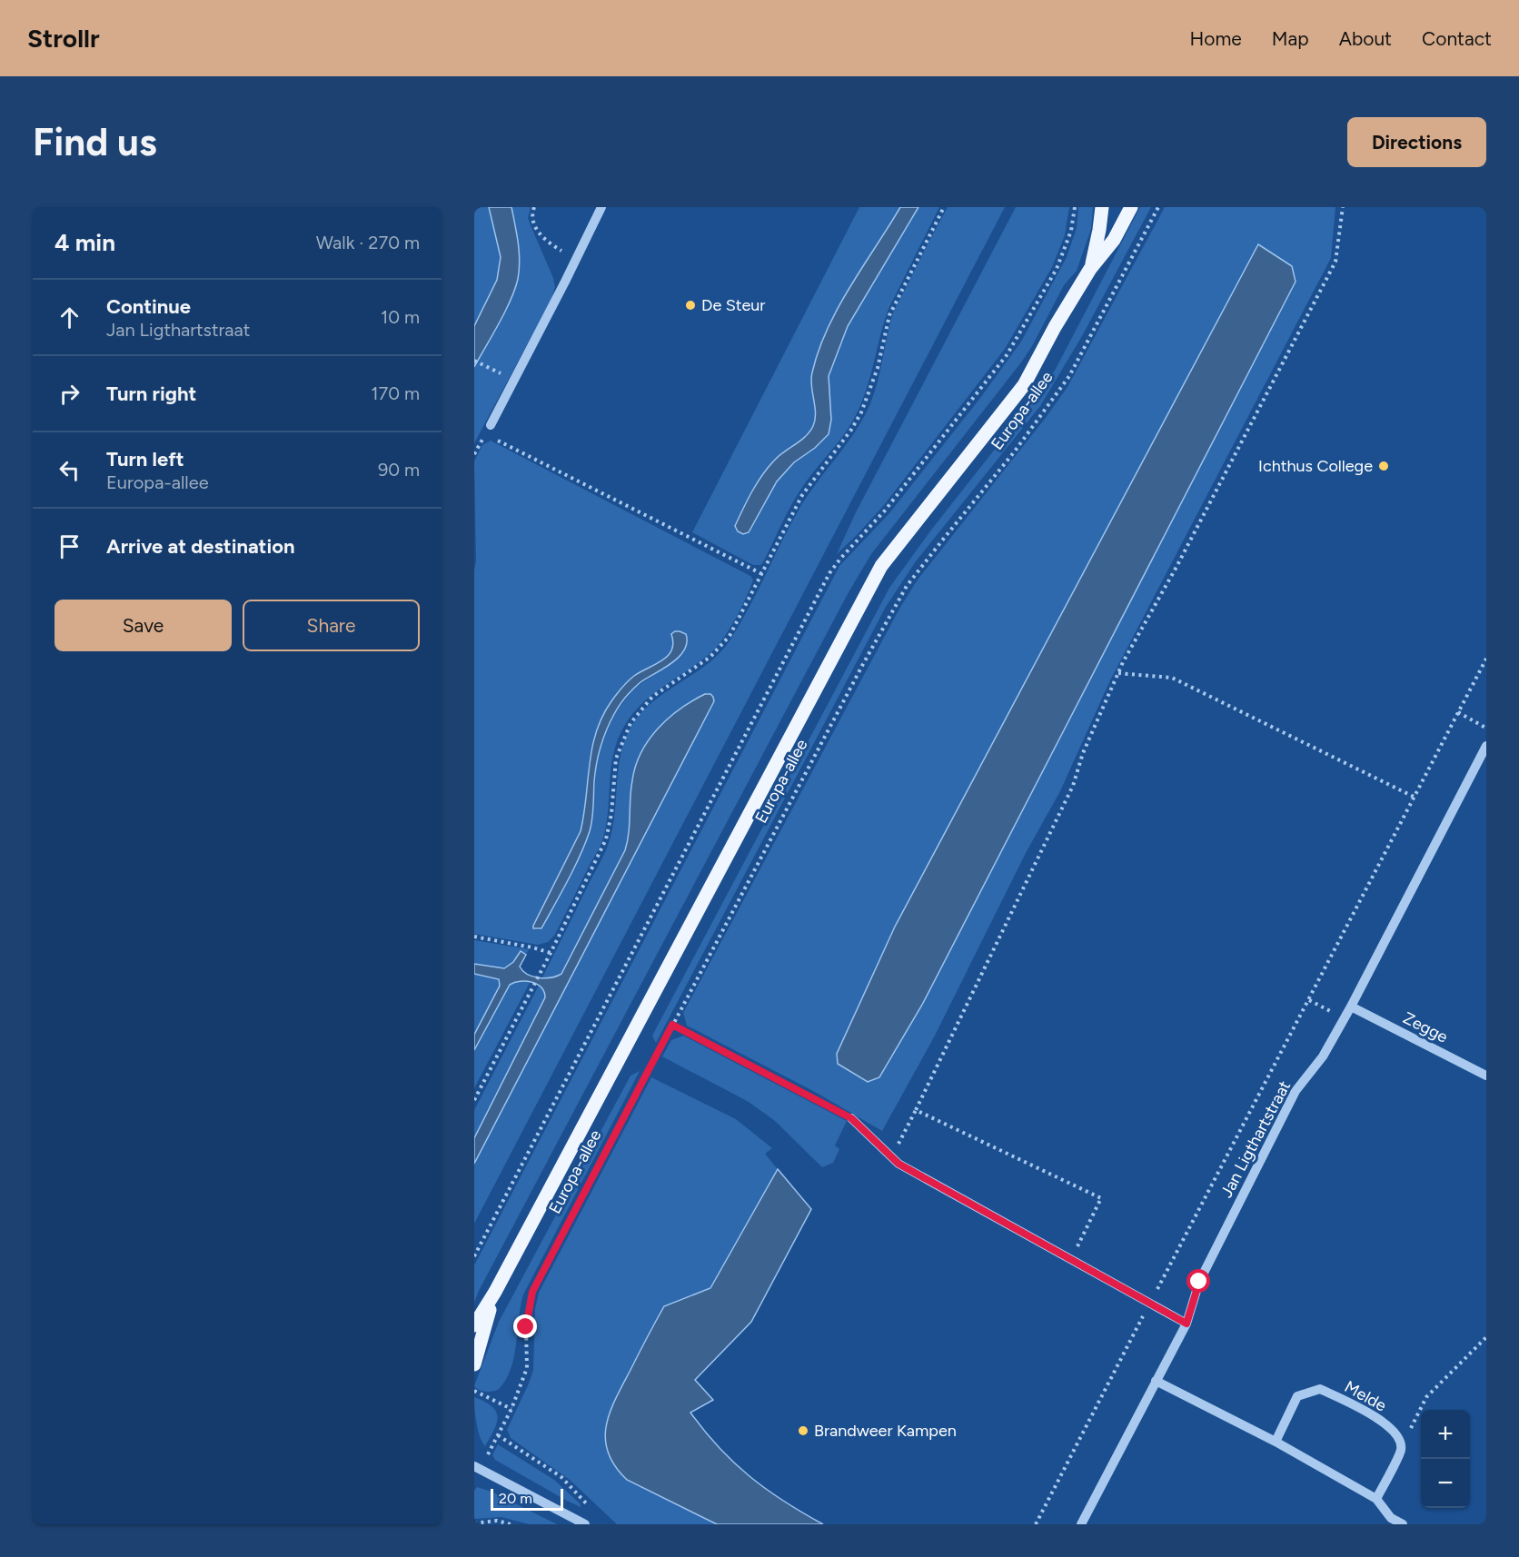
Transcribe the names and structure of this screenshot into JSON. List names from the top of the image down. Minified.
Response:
{"streets":{"main road":["Europa-allee"],"street":["Zegge","Jan Ligthartstraat","Melde"]},"crossings":[["Zegge","Jan Ligthartstraat"]],"places":["De Steur","Ichthus College","Brandweer Kampen"],"scale_bar":"20 m","page":{"header":"Strollr","nav":["Home","Map","About","Contact"],"buttons":["Directions",["Save","Share"]],"title":"Find us","heading":["4 min","Walk · 270 m"],"list":[["Continue","Jan Ligthartstraat","10 m"],["Turn right","170 m"],["Turn left","Europa-allee","90 m"],"Arrive at destination"],"map_buttons":["+","−"],"scale":"20 m"}}
